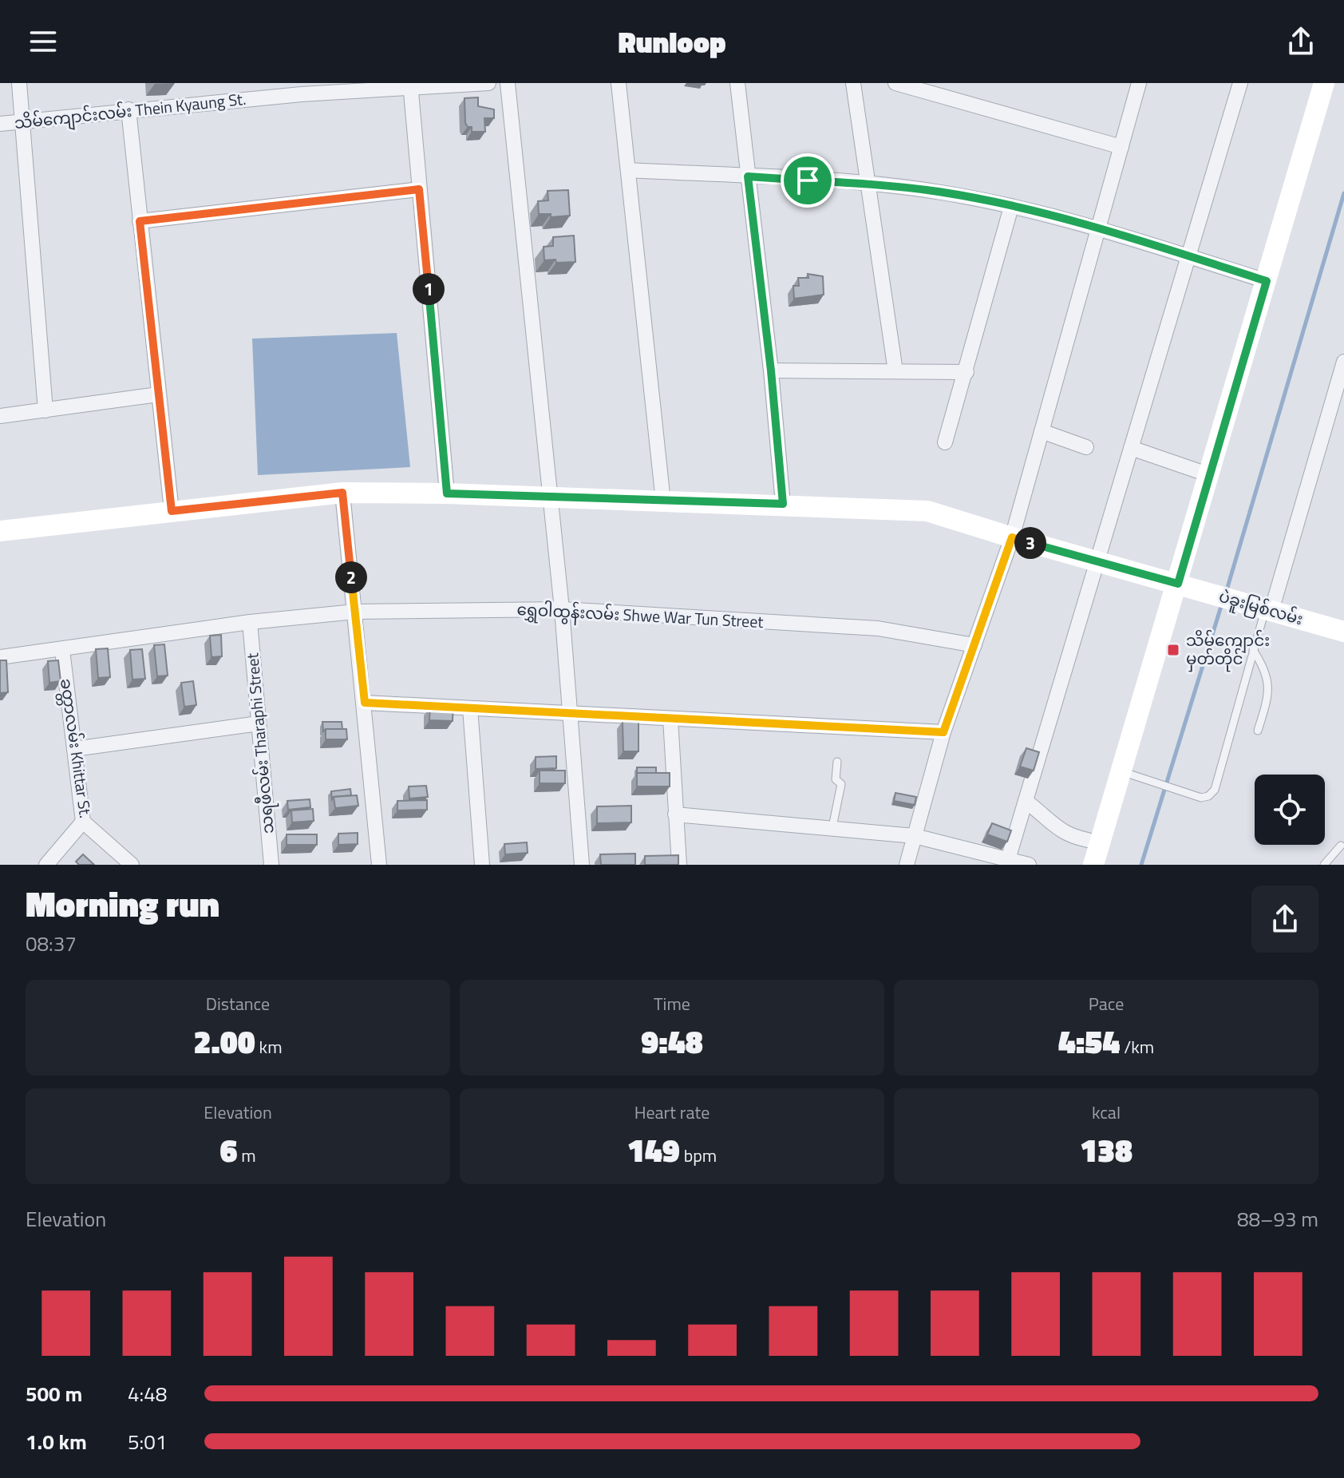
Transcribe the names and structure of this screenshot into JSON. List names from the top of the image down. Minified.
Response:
{"streets":{"street":["သိမ်ကျောင်းလမ်း Thein Kyaung St.","ပဲခူးမြစ်လမ်း","ရွှေဝါထွန်းလမ်း Shwe War Tun Street","သရဖီလမ်း Tharaphi Street","ခတ္တာလမ်း Khittar St."]},"crossings":[["ရွှေဝါထွန်းလမ်း Shwe War Tun Street","သရဖီလမ်း Tharaphi Street"],["ရွှေဝါထွန်းလမ်း Shwe War Tun Street","ခတ္တာလမ်း Khittar St."]],"places":{"transit":["သိမ်ကျောင်း မှတ်တိုင်"]},"page":{"header":"Runloop","pins":["1","3","2"],"heading":["Morning run","08:37"],"stats":[["Distance","2.00 km"],["Time","9:48"],["Pace","4:54 /km"],["Elevation","6 m"],["Heart rate","149 bpm"],["kcal","138"]],"chart":["Elevation","88–93 m"],"list":[{"name":"500 m","note":"4:48"},{"name":"1.0 km","note":"5:01"}]}}
